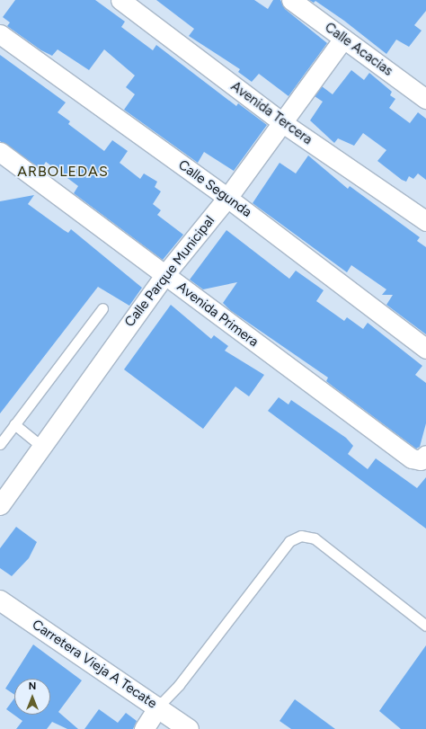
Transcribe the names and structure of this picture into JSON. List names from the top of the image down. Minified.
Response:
{"streets":{"street":["Calle Acacias","Avenida Tercera","Calle Segunda","Calle Parque Municipal","Avenida Primera","Carretera Vieja A Tecate"]},"crossings":[["Calle Acacias","Calle Parque Municipal"],["Avenida Tercera","Calle Parque Municipal"],["Calle Segunda","Calle Parque Municipal"],["Calle Parque Municipal","Avenida Primera"]],"districts":["ARBOLEDAS"],"north":"top"}
